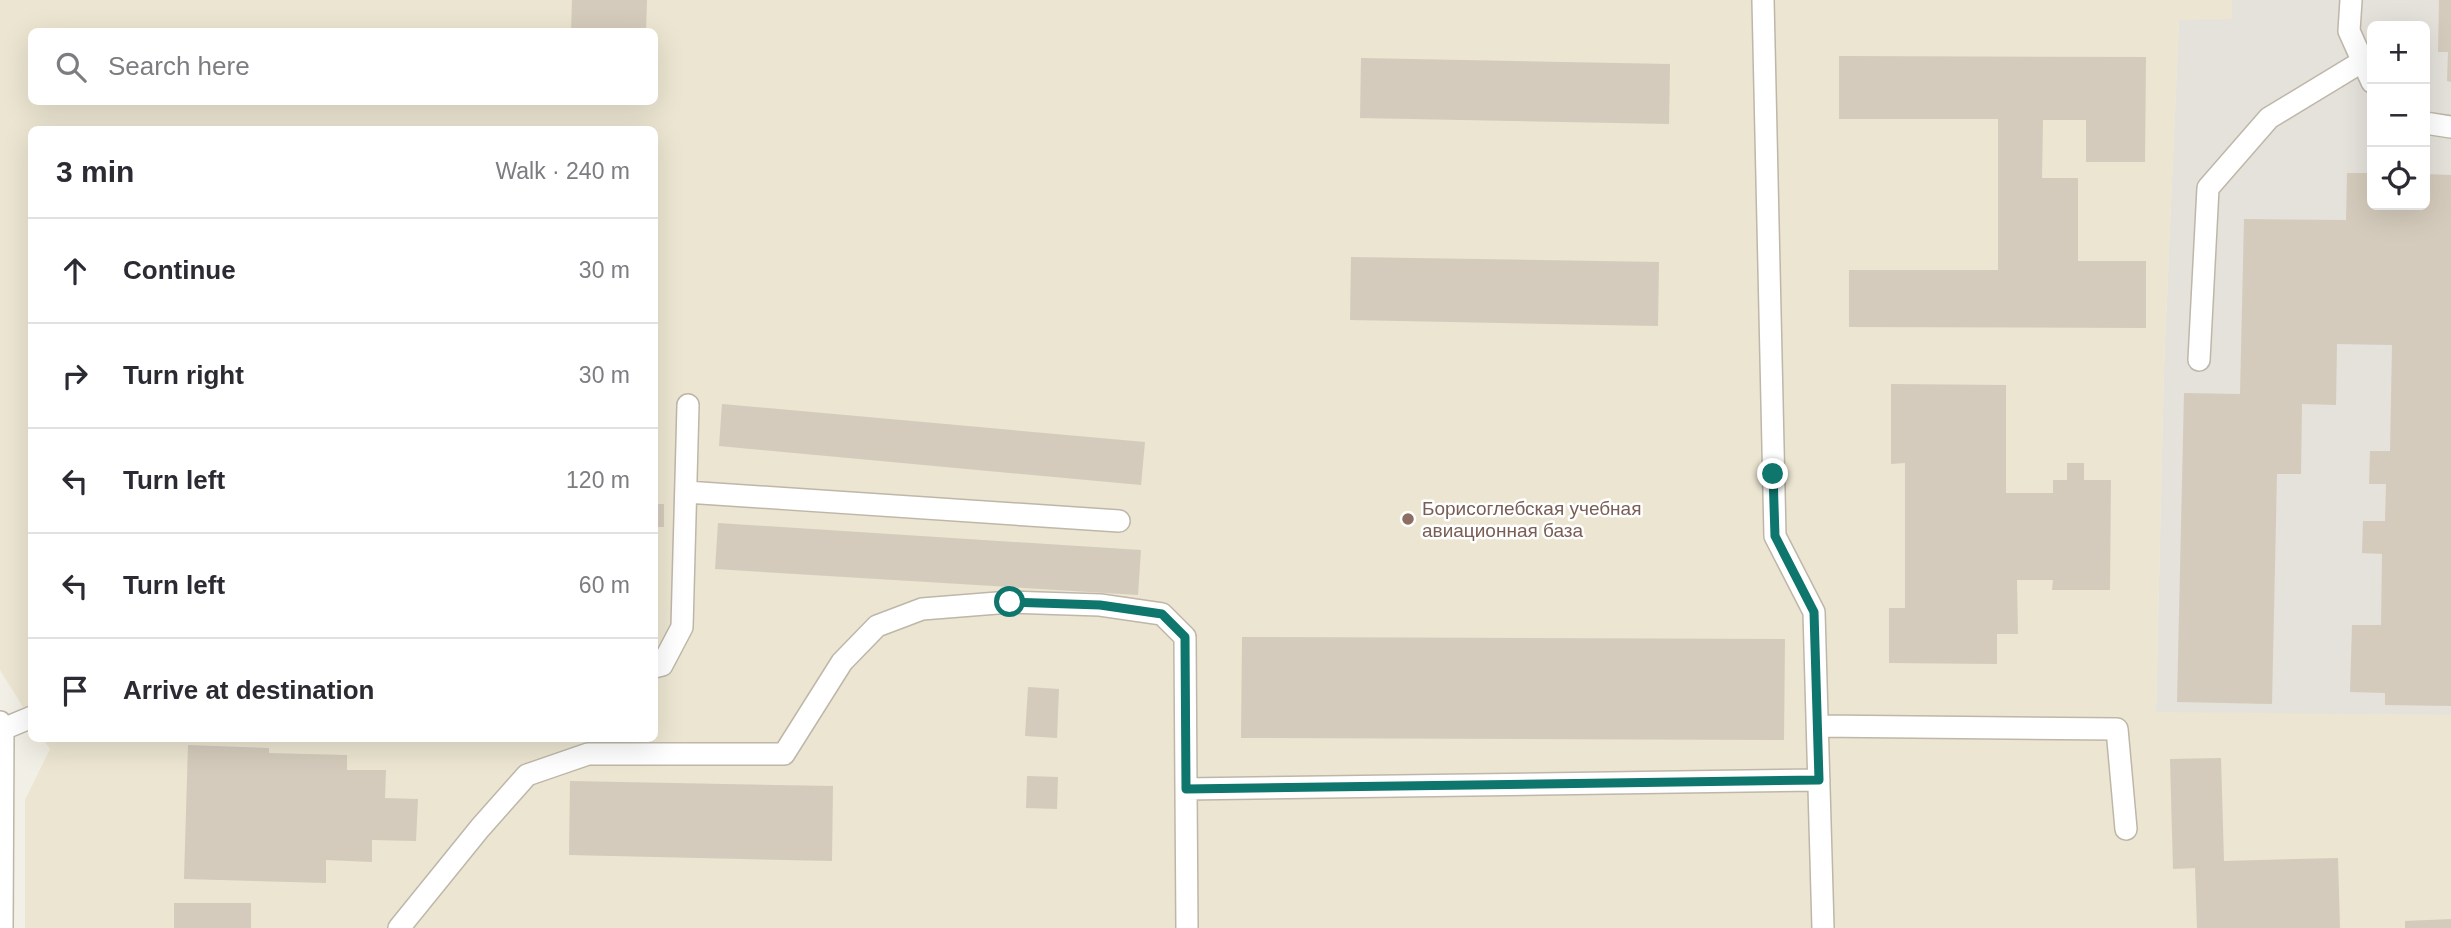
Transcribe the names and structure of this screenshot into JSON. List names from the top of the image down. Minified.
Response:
{"places":["Борисоглебская учебная авиационная база"],"page":{"map_buttons":["+","−"],"search":"Search here","heading":["3 min","Walk · 240 m"],"list":[["Continue","30 m"],["Turn right","30 m"],["Turn left","120 m"],["Turn left","60 m"],"Arrive at destination"]}}
